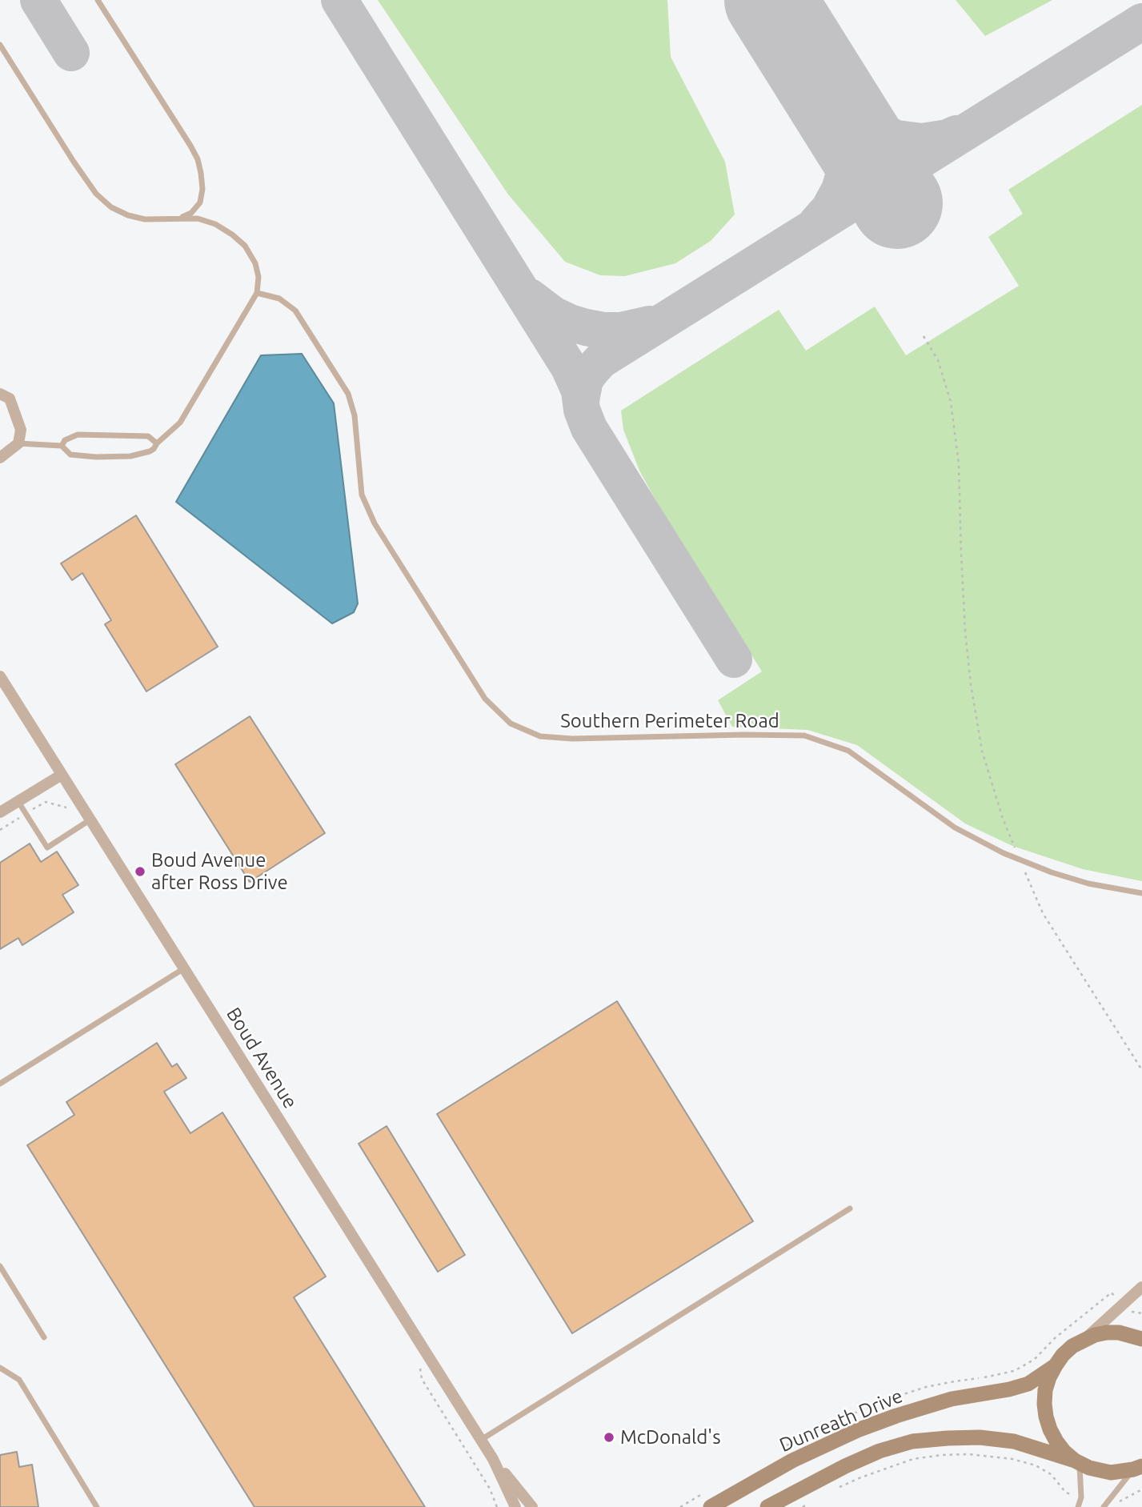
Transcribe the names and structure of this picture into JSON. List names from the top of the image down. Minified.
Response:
{"streets":{"main road":["Dunreath Drive"],"street":["Boud Avenue"],"lane":["Southern Perimeter Road"]},"places":["Boud Avenue after Ross Drive","McDonald's"]}
